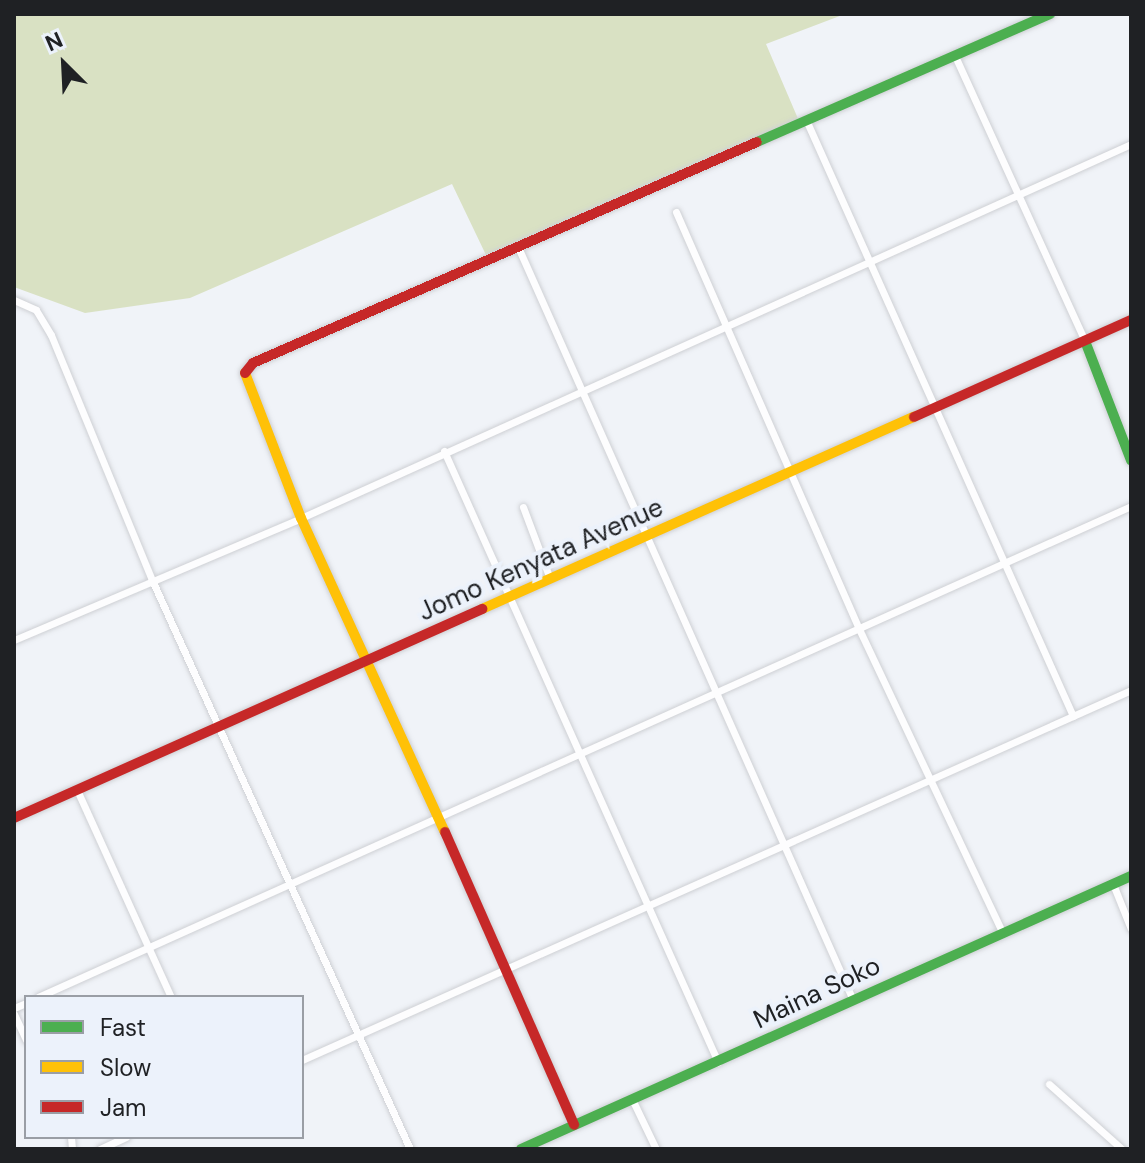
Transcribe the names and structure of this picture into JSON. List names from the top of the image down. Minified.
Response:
{"streets":{"street":["Jomo Kenyata Avenue","Maina Soko"]},"legend":["Fast","Slow","Jam"],"north":"top left"}
